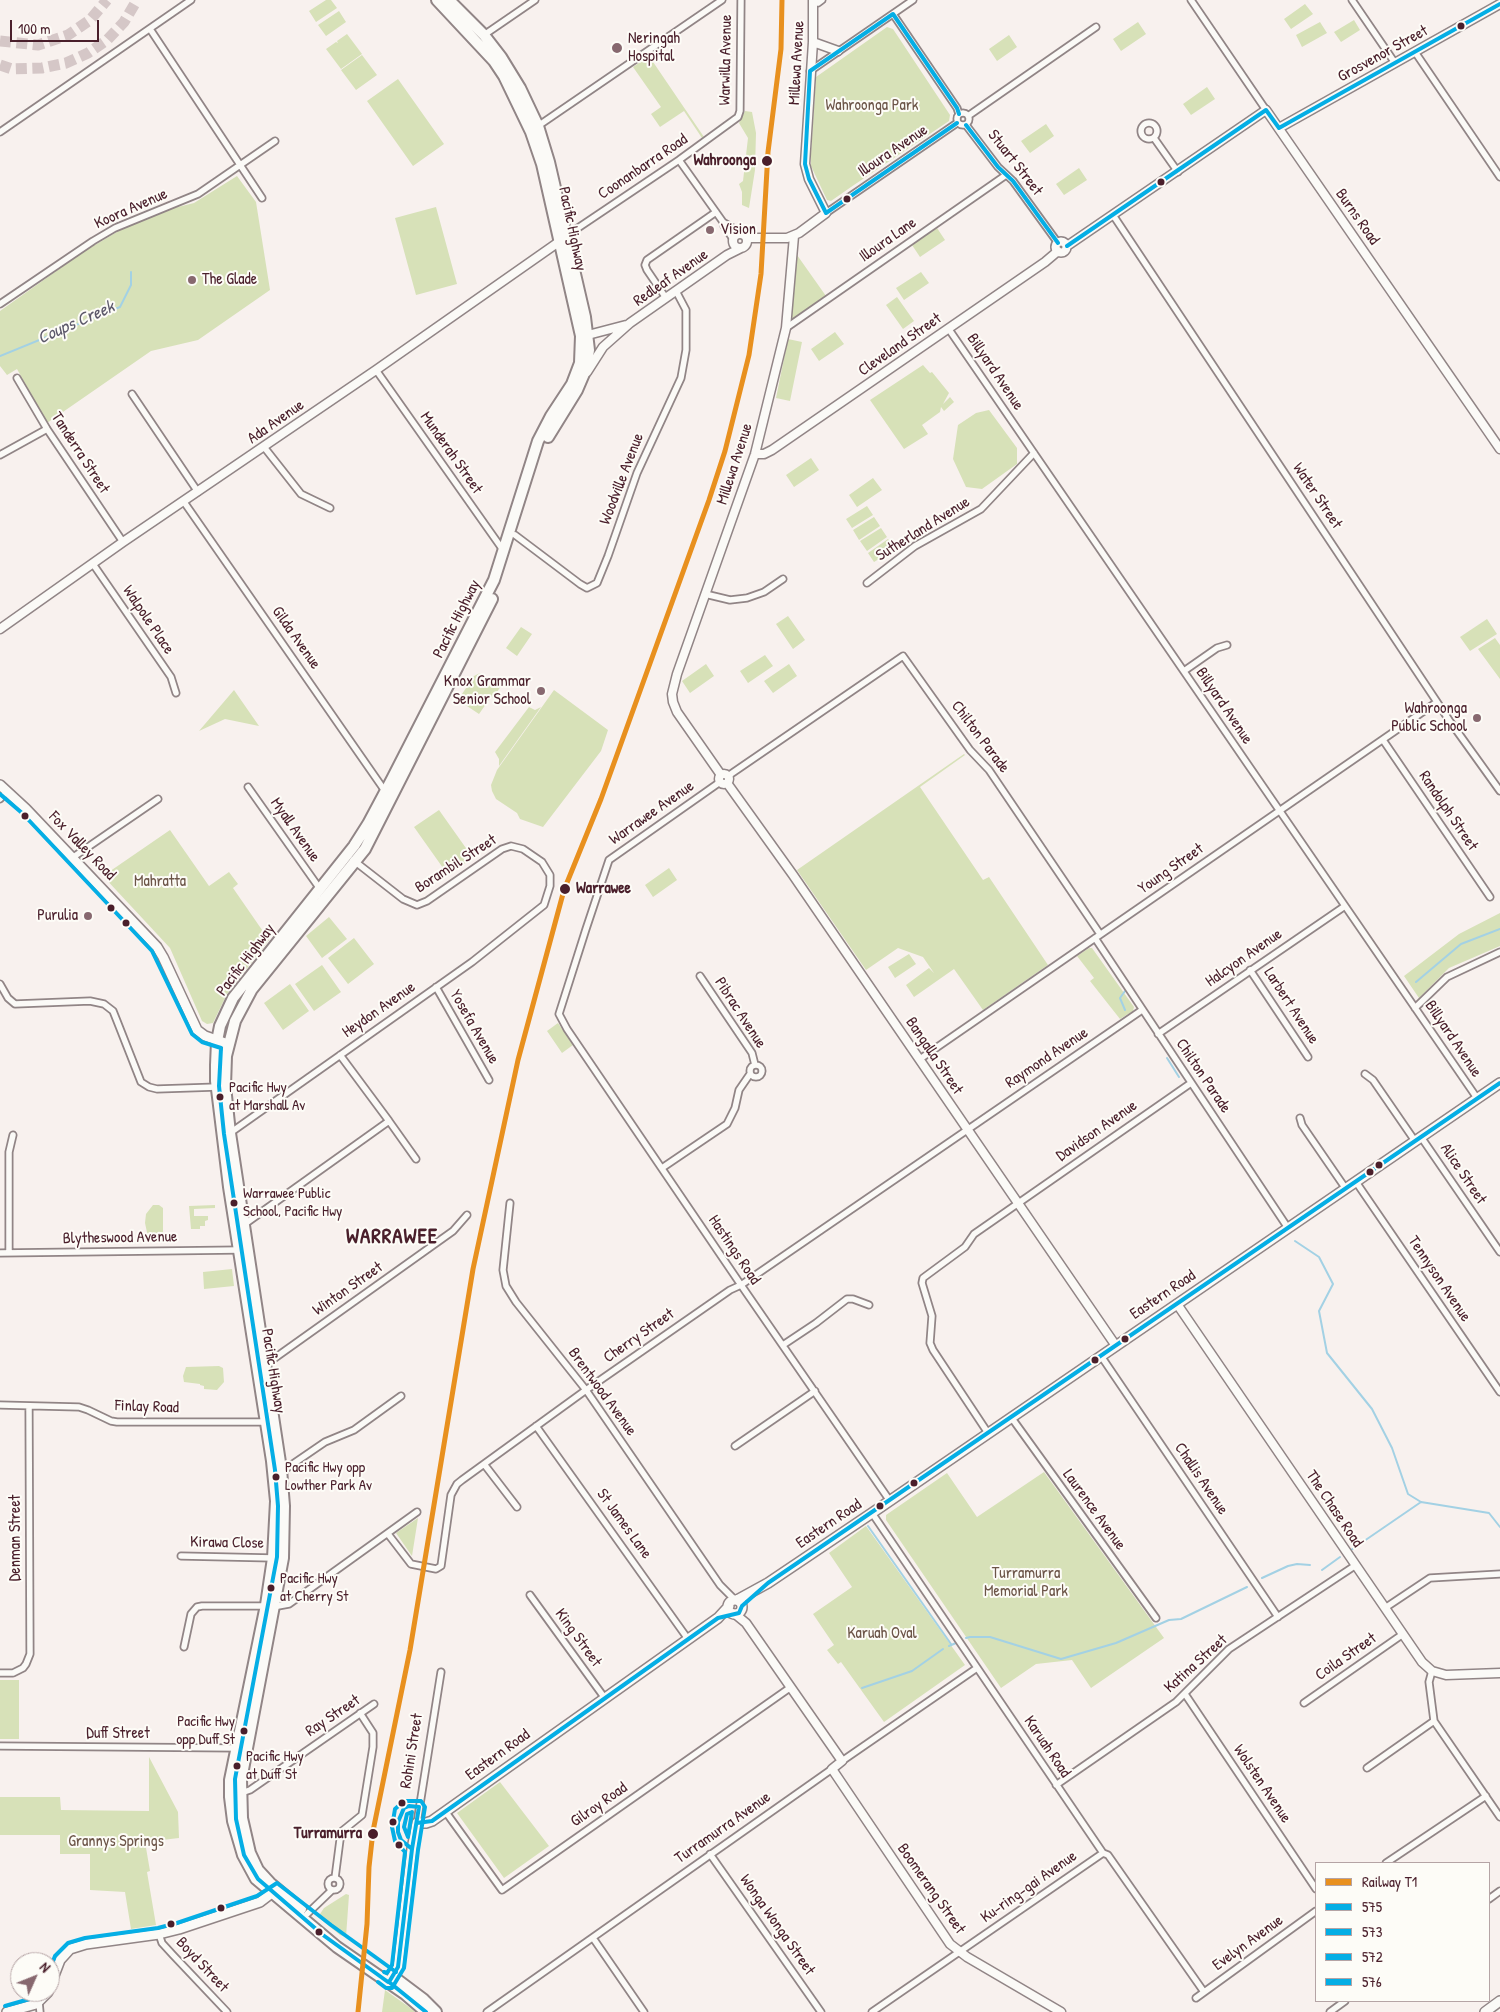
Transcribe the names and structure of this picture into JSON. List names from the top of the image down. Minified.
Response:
{"streets":{"highway":["Pacific Highway"],"main road":["Fox Valley Road","Eastern Road","Rohini Street"],"street":["Grosvenor Street","Warwilla Avenue","Millewa Avenue","Illoura Avenue","Stuart Street","Coonanbarra Road","Koora Avenue","Burns Road","Illoura Lane","Redleaf Avenue","Cleveland Street","Billyard Avenue","Ada Avenue","Tanderra Street","Munderah Street","Woodville Avenue","Water Street","Sutherland Avenue","Walpole Place","Gilda Avenue","Chilton Parade","Randolph Street","Warrawee Avenue","Myall Avenue","Borambil Street","Young Street","Halcyon Avenue","Larbert Avenue","Heydon Avenue","Pibrac Avenue","Yosefa Avenue","Bangalla Street","Raymond Avenue","Davidson Avenue","Alice Street","Blytheswood Avenue","Hastings Road","Tennyson Avenue","Winton Street","Cherry Street","Brentwood Avenue","Finlay Road","Challis Avenue","The Chase Road","Laurence Avenue","St James Lane","Denman Street","Kirawa Close","King Street","Coila Street","Katina Street","Ray Street","Duff Street","Karuah Road","Wolsten Avenue","Gilroy Road","Turramurra Avenue","Ku-ring-gai Avenue","Boomerang Street","Wonga Wonga Street","Evelyn Avenue","Boyd Street"]},"crossings":[["Grosvenor Street","Burns Road"],["Warwilla Avenue","Coonanbarra Road"],["Millewa Avenue","Illoura Avenue"],["Millewa Avenue","Illoura Lane"],["Millewa Avenue","Cleveland Street"],["Millewa Avenue","Bangalla Street"],["Illoura Avenue","Stuart Street"],["Stuart Street","Illoura Lane"],["Stuart Street","Cleveland Street"],["Coonanbarra Road","Pacific Highway"],["Coonanbarra Road","Ada Avenue"],["Pacific Highway","Redleaf Avenue"],["Pacific Highway","Ada Avenue"],["Pacific Highway","Munderah Street"],["Pacific Highway","Woodville Avenue"],["Pacific Highway","Gilda Avenue"],["Pacific Highway","Myall Avenue"],["Pacific Highway","Fox Valley Road"],["Pacific Highway","Borambil Street"],["Pacific Highway","Heydon Avenue"],["Pacific Highway","Blytheswood Avenue"],["Pacific Highway","Winton Street"],["Pacific Highway","Finlay Road"],["Pacific Highway","Kirawa Close"],["Pacific Highway","Ray Street"],["Pacific Highway","Duff Street"],["Pacific Highway","Rohini Street"],["Redleaf Avenue","Woodville Avenue"],["Cleveland Street","Billyard Avenue"],["Cleveland Street","Water Street"],["Billyard Avenue","Sutherland Avenue"],["Billyard Avenue","Young Street"],["Billyard Avenue","Halcyon Avenue"],["Billyard Avenue","Eastern Road"],["Ada Avenue","Tanderra Street"],["Ada Avenue","Munderah Street"],["Ada Avenue","Walpole Place"],["Ada Avenue","Gilda Avenue"],["Water Street","Young Street"],["Chilton Parade","Warrawee Avenue"],["Chilton Parade","Young Street"],["Chilton Parade","Halcyon Avenue"],["Chilton Parade","Raymond Avenue"],["Chilton Parade","Davidson Avenue"],["Chilton Parade","Eastern Road"],["Randolph Street","Young Street"],["Warrawee Avenue","Bangalla Street"],["Warrawee Avenue","Hastings Road"],["Borambil Street","Heydon Avenue"],["Young Street","Bangalla Street"],["Halcyon Avenue","Larbert Avenue"],["Heydon Avenue","Yosefa Avenue"],["Pibrac Avenue","Hastings Road"],["Bangalla Street","Raymond Avenue"],["Bangalla Street","Davidson Avenue"],["Bangalla Street","Eastern Road"],["Bangalla Street","Cherry Street"],["Raymond Avenue","Cherry Street"],["Davidson Avenue","Eastern Road"],["Alice Street","Eastern Road"],["Hastings Road","Eastern Road"],["Hastings Road","Cherry Street"],["Tennyson Avenue","Eastern Road"],["Eastern Road","Brentwood Avenue"],["Eastern Road","Challis Avenue"],["Eastern Road","The Chase Road"],["Eastern Road","Laurence Avenue"],["Eastern Road","St James Lane"],["Eastern Road","King Street"],["Eastern Road","Karuah Road"],["Eastern Road","Rohini Street"],["Eastern Road","Gilroy Road"],["Cherry Street","Brentwood Avenue"],["Cherry Street","St James Lane"],["Brentwood Avenue","Gilroy Road"],["Brentwood Avenue","Turramurra Avenue"],["Finlay Road","Denman Street"],["Challis Avenue","Katina Street"],["The Chase Road","Coila Street"],["The Chase Road","Katina Street"],["Katina Street","Karuah Road"],["Katina Street","Wolsten Avenue"],["Karuah Road","Turramurra Avenue"],["Karuah Road","Ku-ring-gai Avenue"],["Karuah Road","Evelyn Avenue"],["Turramurra Avenue","Boomerang Street"],["Turramurra Avenue","Wonga Wonga Street"],["Ku-ring-gai Avenue","Boomerang Street"]],"districts":["WARRAWEE"],"water":["Coups Creek"],"parks":["Wahroonga Park","Mahratta","Turramurra Memorial Park","Karuah Oval","Grannys Springs"],"places":["Neringah Hospital","Wahroonga","Vision","The Glade","Knox Grammar Senior School","Wahroonga Public School","Warrawee","Purulia","Pacific Hwy at Marshall Av","Warrawee Public School, Pacific Hwy","Pacific Hwy opp Lowther Park Av","Pacific Hwy at Cherry St","Pacific Hwy opp Duff St","Pacific Hwy at Duff St","Turramurra"],"lines":["rail line T1","transit line 576","transit line 573","transit line 575","transit line 572"],"legend":["Railway T1","575","573","572","576"],"scale_bar":"100 m","north":"top right"}
